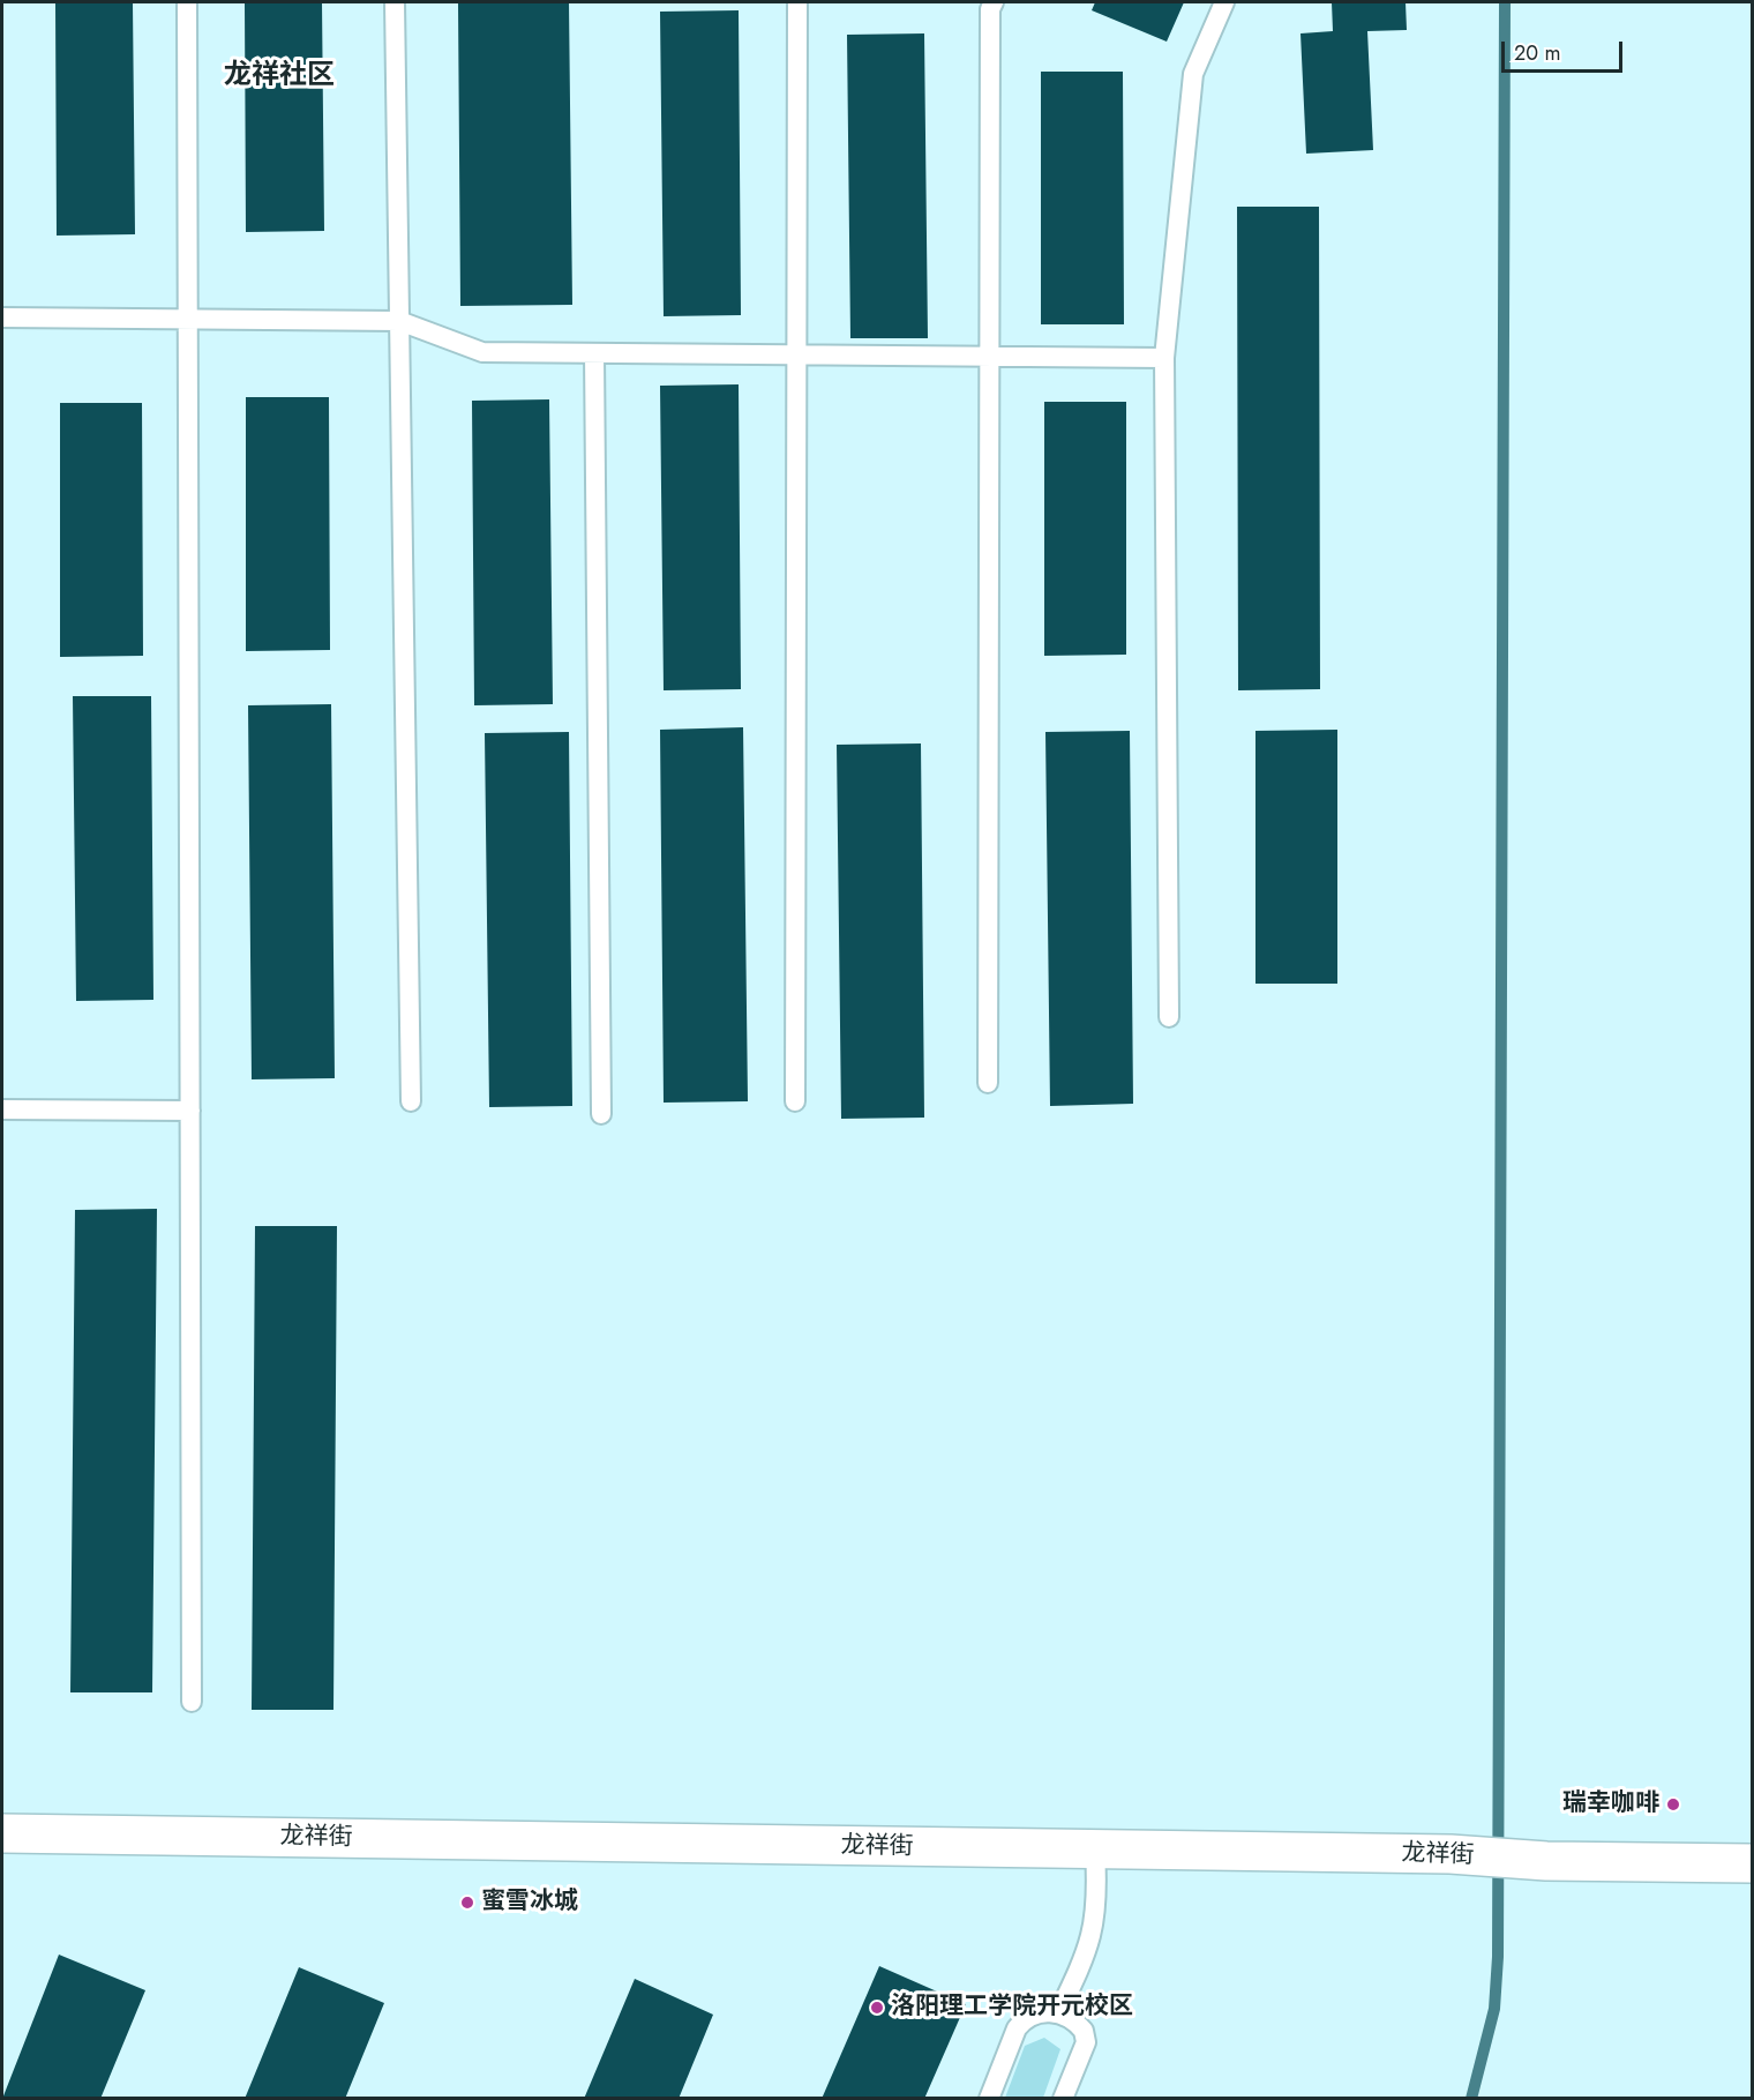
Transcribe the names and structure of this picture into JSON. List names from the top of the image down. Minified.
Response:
{"streets":{"street":["龙祥街"]},"districts":["龙祥社区"],"places":["瑞幸咖啡","蜜雪冰城","洛阳理工学院开元校区"],"scale_bar":"20 m"}
